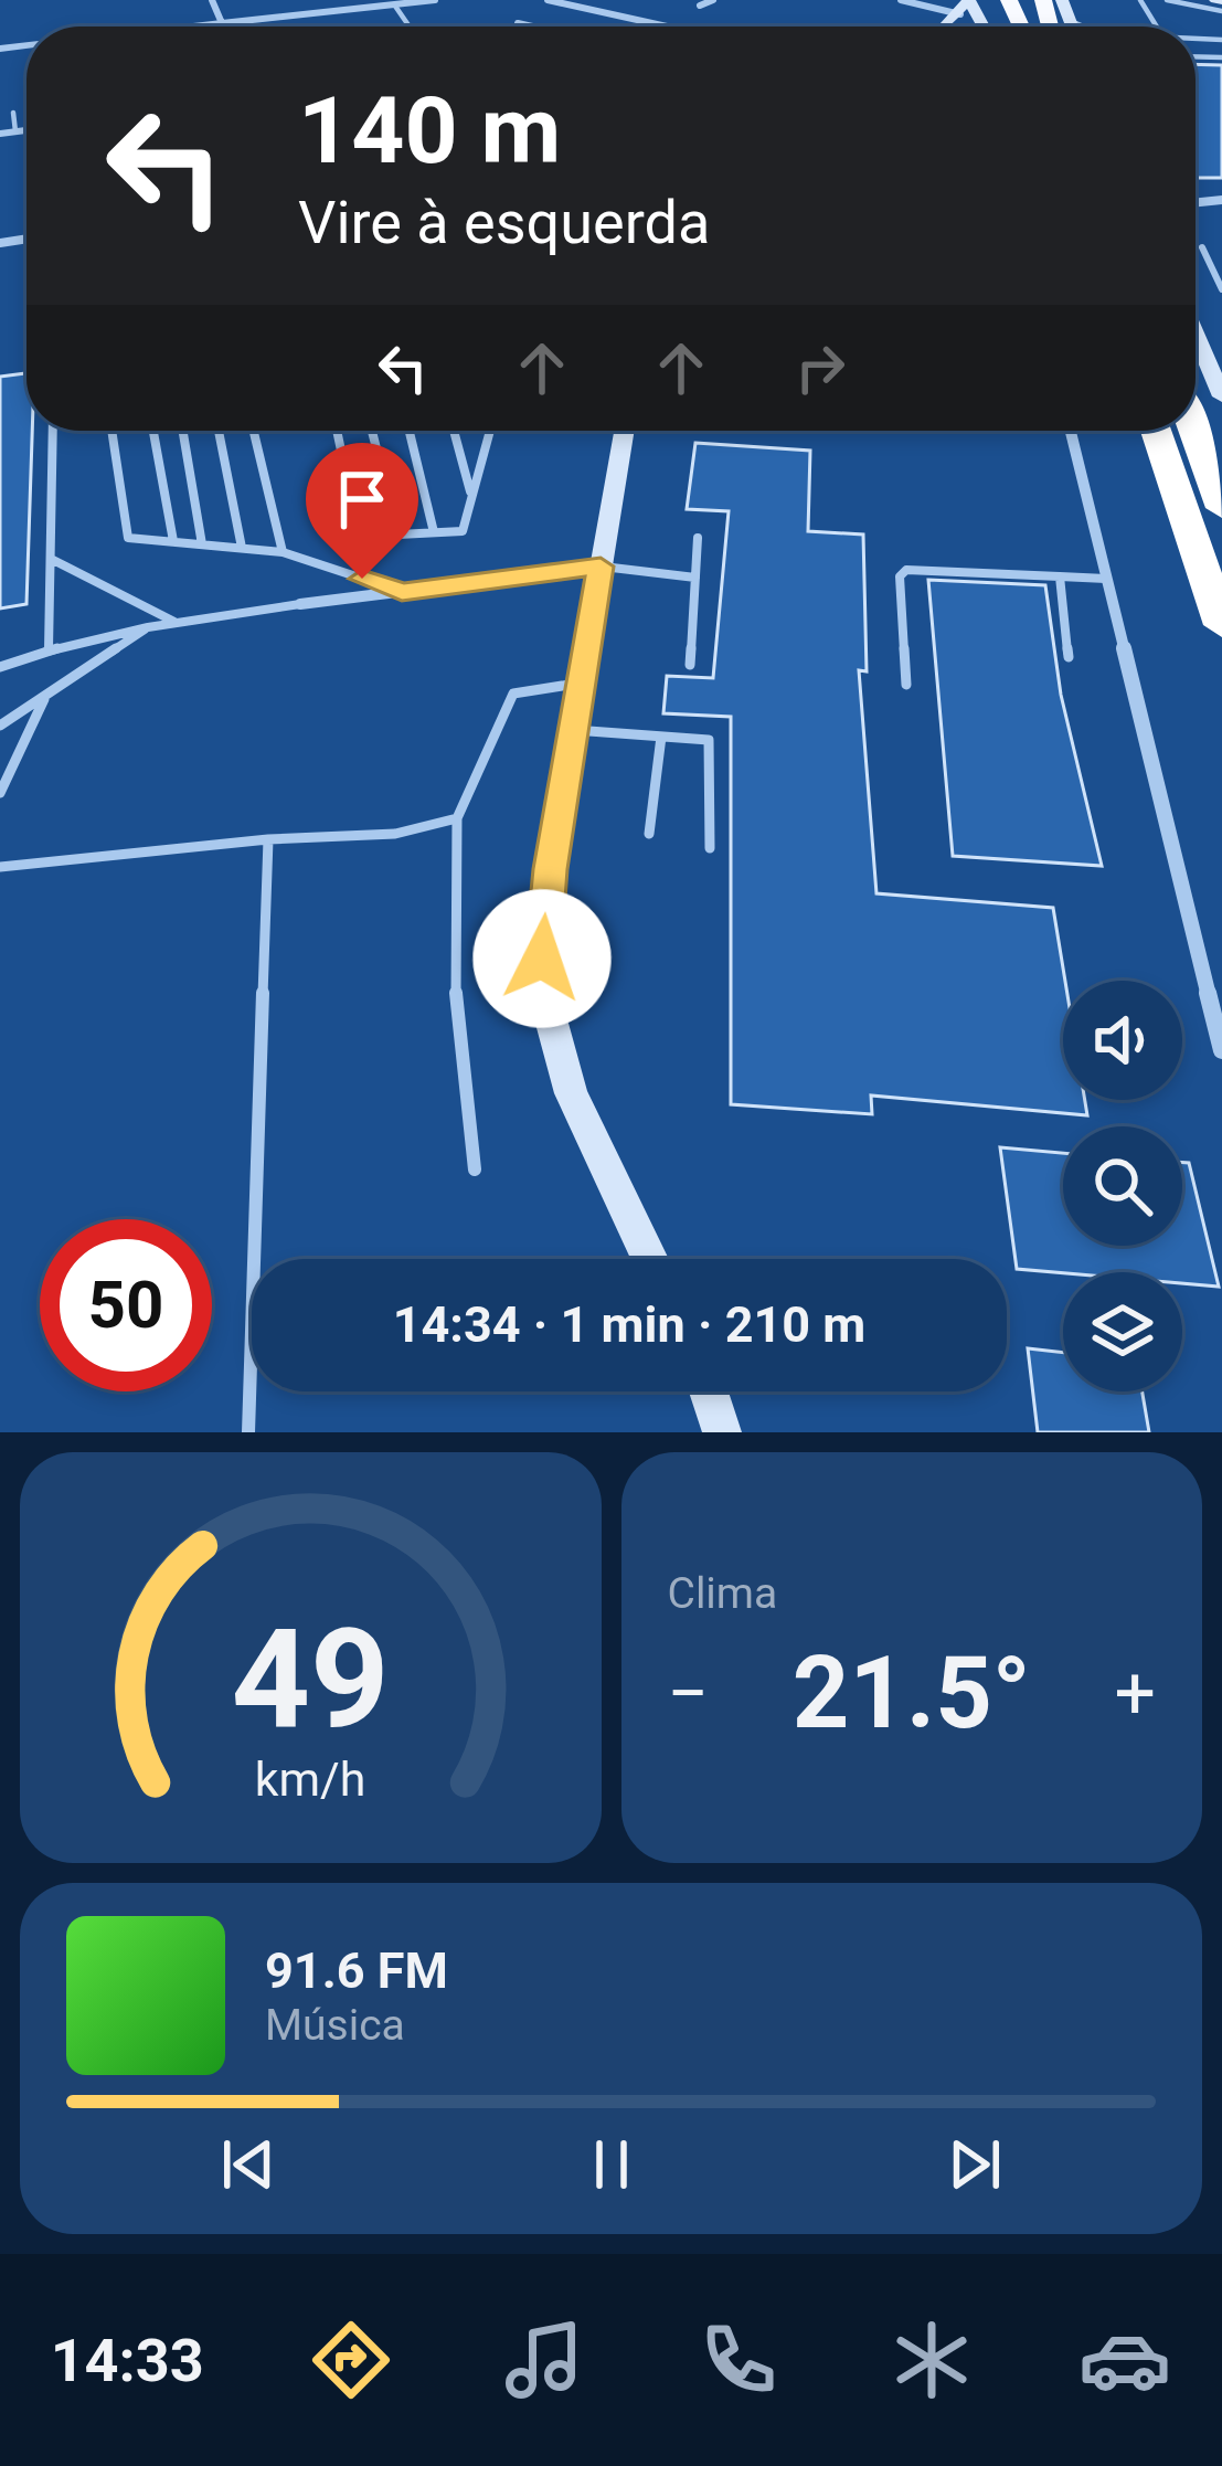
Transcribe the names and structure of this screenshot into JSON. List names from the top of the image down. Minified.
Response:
{"page":{"turn":["140 m","Vire à esquerda"],"limit":"50","trip":"14:34 · 1 min · 210 m","tile":"Clima","heat":["−","21.5°","+"],"song":["91.6 FM","Música"],"tabs":"14:33","gauge":["49","km/h"]}}
